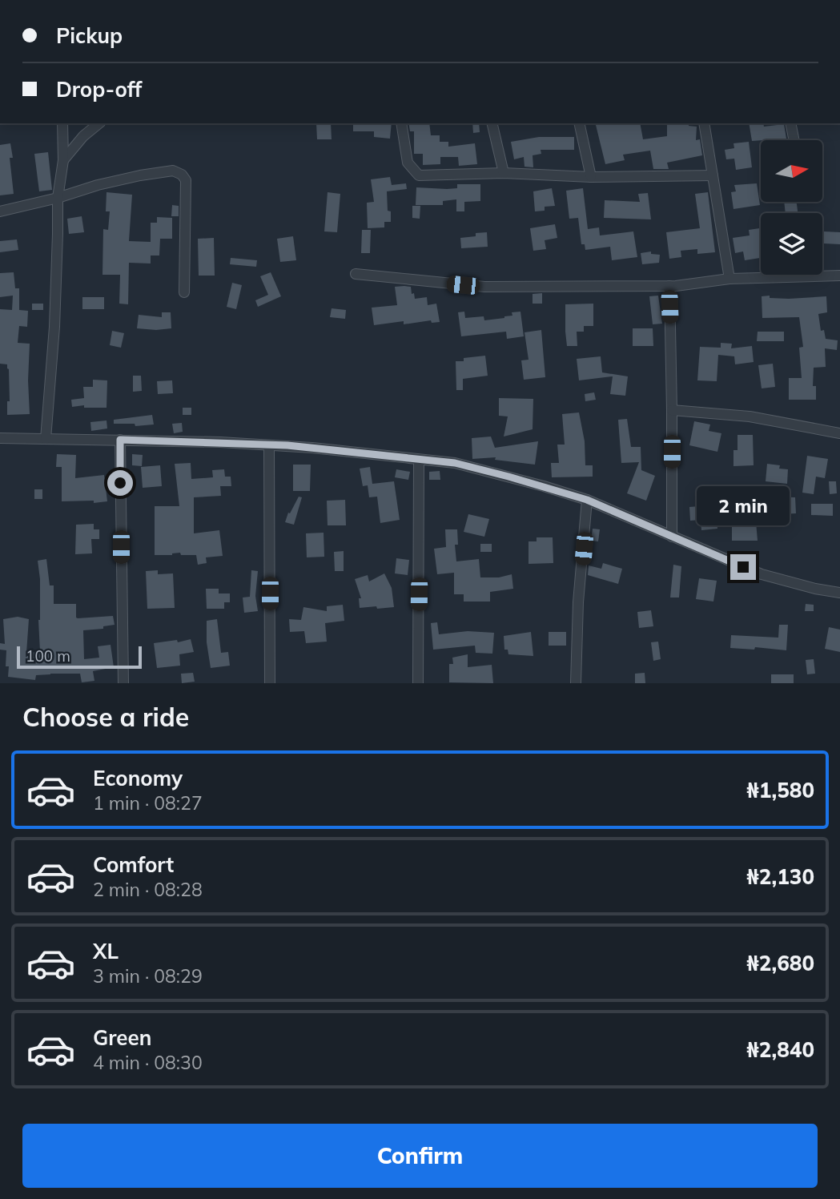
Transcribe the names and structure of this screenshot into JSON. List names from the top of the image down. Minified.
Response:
{"scale_bar":"100 m","north":"right","page":{"banner":["Pickup","Drop-off"],"bubble":"2 min","scale":"100 m","heading":"Choose a ride","list":[{"name":"Economy","note":"1 min · 08:27","value":"₦1,580"},{"name":"Comfort","note":"2 min · 08:28","value":"₦2,130"},{"name":"XL","note":"3 min · 08:29","value":"₦2,680"},{"name":"Green","note":"4 min · 08:30","value":"₦2,840"}],"buttons":"Confirm"}}
